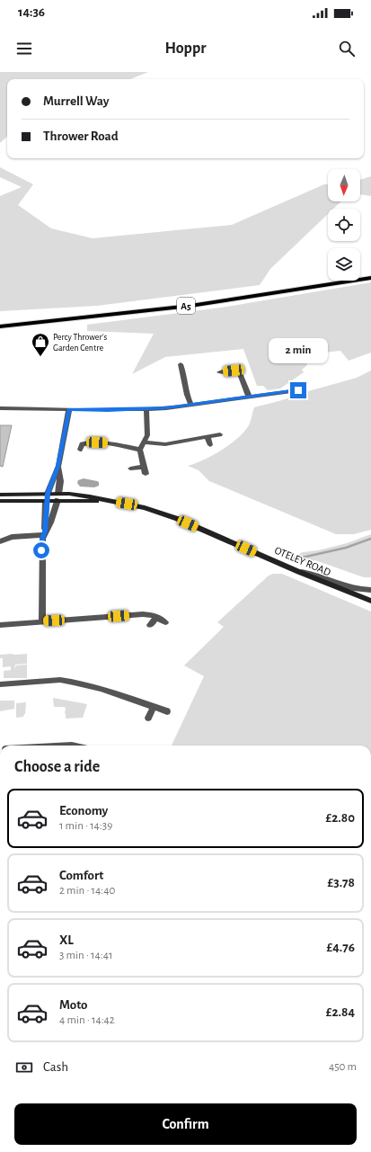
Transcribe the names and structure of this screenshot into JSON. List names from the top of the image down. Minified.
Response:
{"streets":{"highway":["A5"],"main road":["OTELEY ROAD"]},"places":{"shop":["Percy Thrower's Garden Centre"]},"north":"bottom","page":{"status":"14:36","header":"Hoppr","banner":["Murrell Way","Thrower Road"],"bubble":"2 min","heading":"Choose a ride","list":[{"name":"Economy","note":"1 min · 14:39","value":"£2.80"},{"name":"Comfort","note":"2 min · 14:40","value":"£3.78"},{"name":"XL","note":"3 min · 14:41","value":"£4.76"},{"name":"Moto","note":"4 min · 14:42","value":"£2.84"}],"pay":["Cash","450 m"],"buttons":"Confirm"}}
